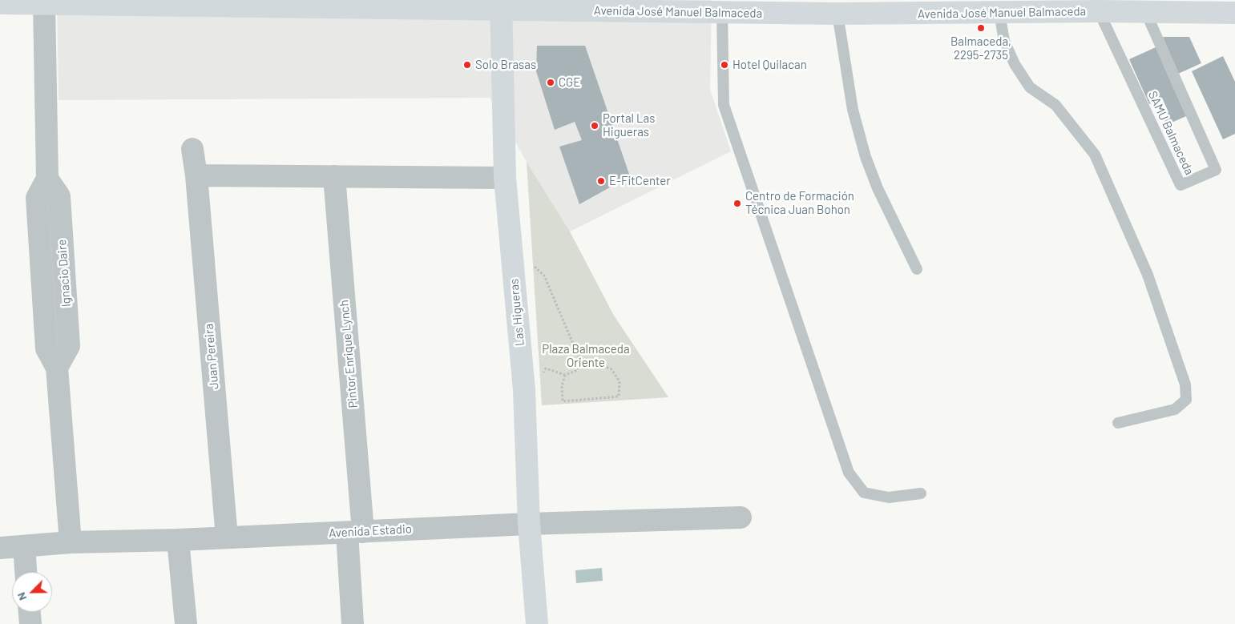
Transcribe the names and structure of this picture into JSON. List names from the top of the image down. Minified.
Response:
{"streets":{"main road":["Avenida José Manuel Balmaceda","Las Higueras"],"street":["Ignacio Daire","Pintor Enrique Lynch","Juan Pereira","Avenida Estadio"],"lane":["SAMU Balmaceda"]},"crossings":[["Avenida José Manuel Balmaceda","SAMU Balmaceda"],["Avenida José Manuel Balmaceda","Ignacio Daire"],["Avenida José Manuel Balmaceda","Las Higueras"],["Ignacio Daire","Avenida Estadio"],["Las Higueras","Avenida Estadio"],["Pintor Enrique Lynch","Avenida Estadio"],["Juan Pereira","Avenida Estadio"]],"parks":["Plaza Balmaceda Oriente"],"places":["Balmaceda, 2295-2735","Solo Brasas","Hotel Quilacan","CGE","Portal Las Higueras","E-FitCenter","Centro de Formación Técnica Juan Bohon"],"north":"bottom left"}
